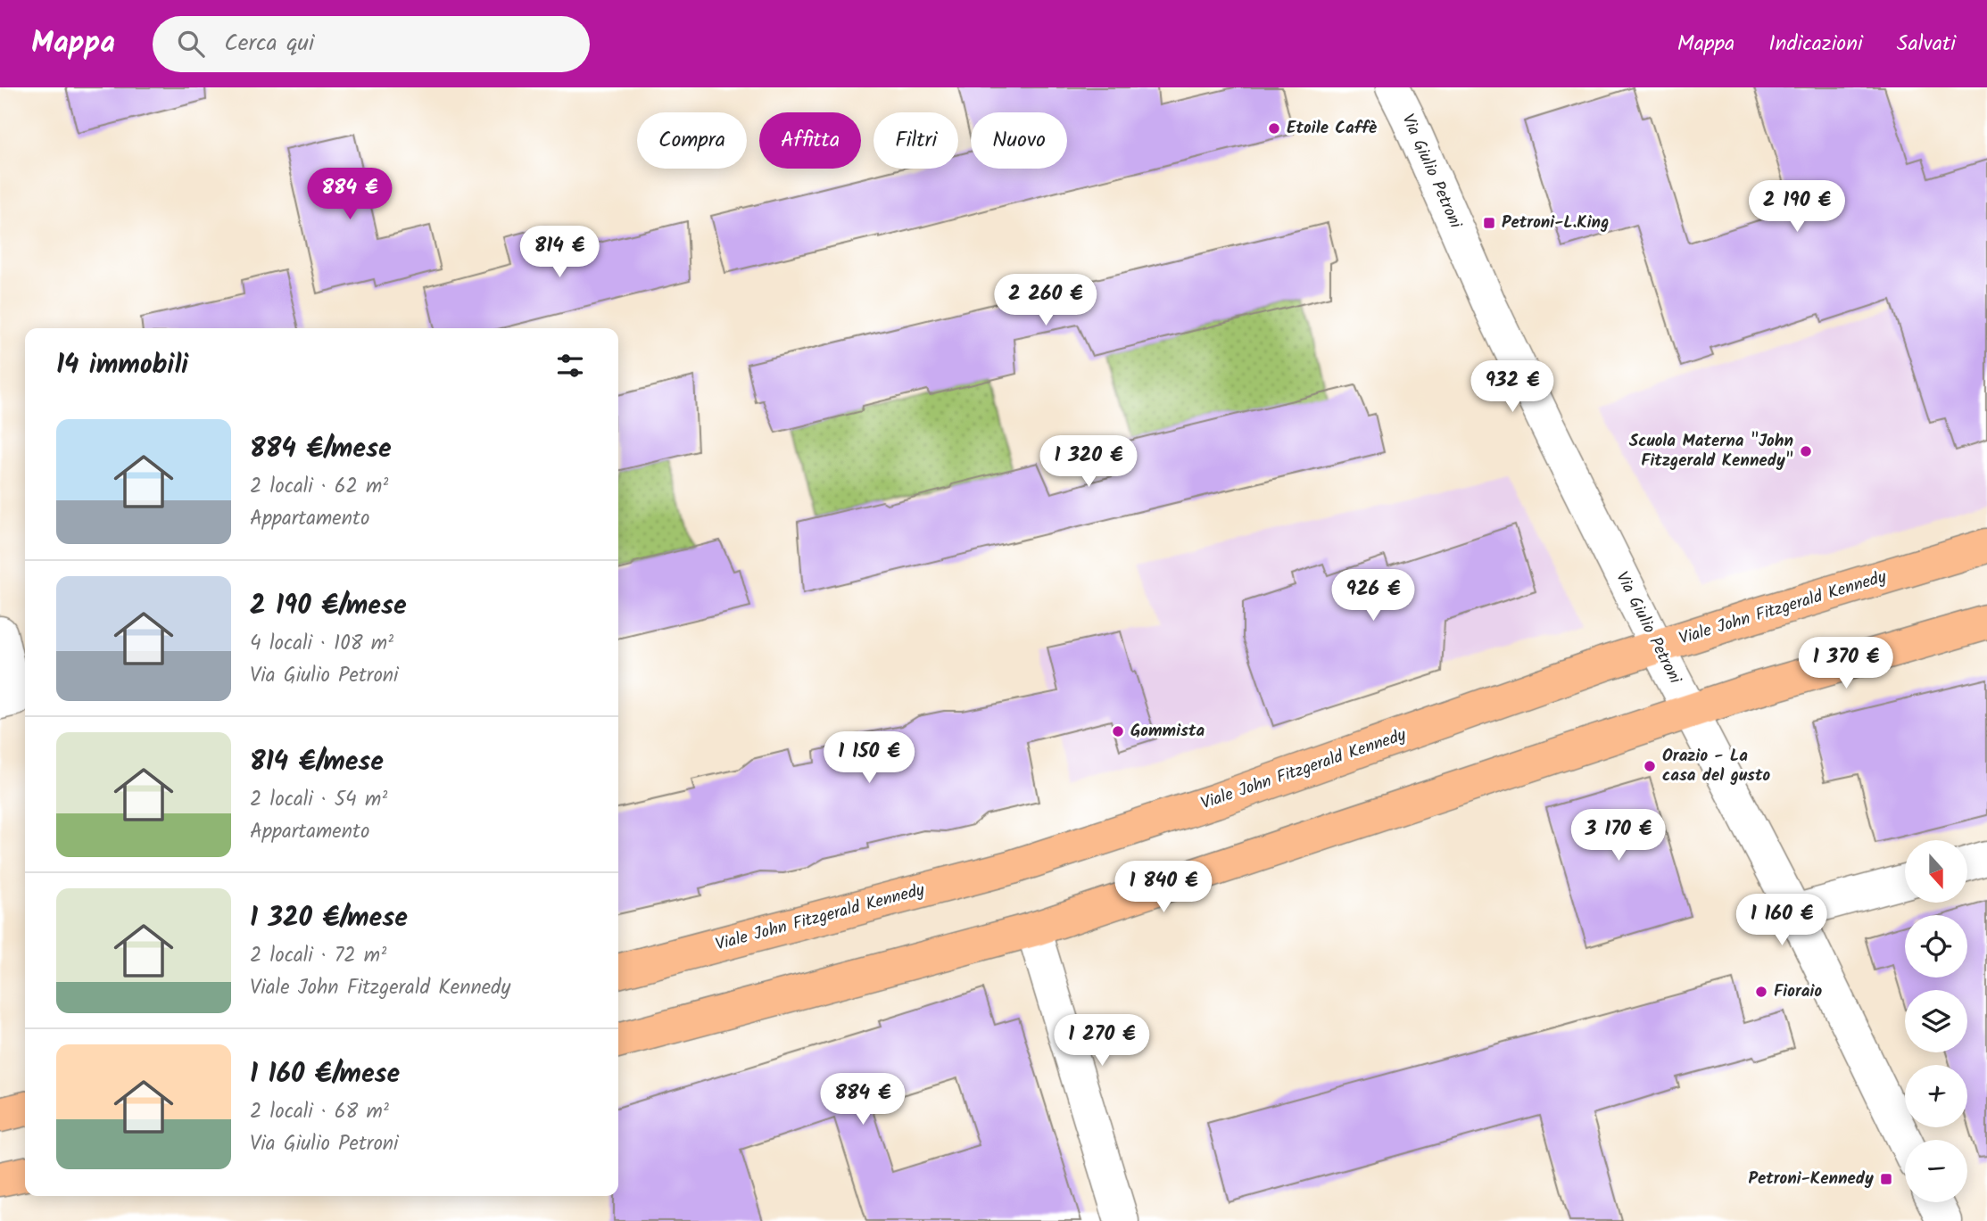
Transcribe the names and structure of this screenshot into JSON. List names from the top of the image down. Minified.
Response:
{"streets":{"main road":["Viale John Fitzgerald Kennedy"],"street":["Via Giulio Petroni"]},"crossings":[["Via Giulio Petroni","Viale John Fitzgerald Kennedy"]],"places":{"other":["Etoile Caffè","Scuola Materna \"John Fitzgerald Kennedy\"","Gommista","Orazio - La casa del gusto","Fioraio"],"transit":["Petroni-L.King","Petroni-Kennedy"]},"north":"bottom","page":{"header":"Mappa","search":"Cerca qui","nav":["Mappa","Indicazioni","Salvati"],"chip":["Compra","Affitta","Filtri","Nuovo"],"price":["884 €","2 190 €","814 €","2 260 €","932 €","1 320 €","926 €","1 370 €","1 150 €","3 170 €","1 840 €","1 160 €","1 270 €","884 €"],"heading":"14 immobili","list":[{"name":"884 €/mese","note":"2 locali · 62 m² · Appartamento"},{"name":"2 190 €/mese","note":"4 locali · 108 m² · Via Giulio Petroni"},{"name":"814 €/mese","note":"2 locali · 54 m² · Appartamento"},{"name":"1 320 €/mese","note":"2 locali · 72 m² · Viale John Fitzgerald Kennedy"},{"name":"1 160 €/mese","note":"2 locali · 68 m² · Via Giulio Petroni"}],"map_buttons":["+","−"]}}
